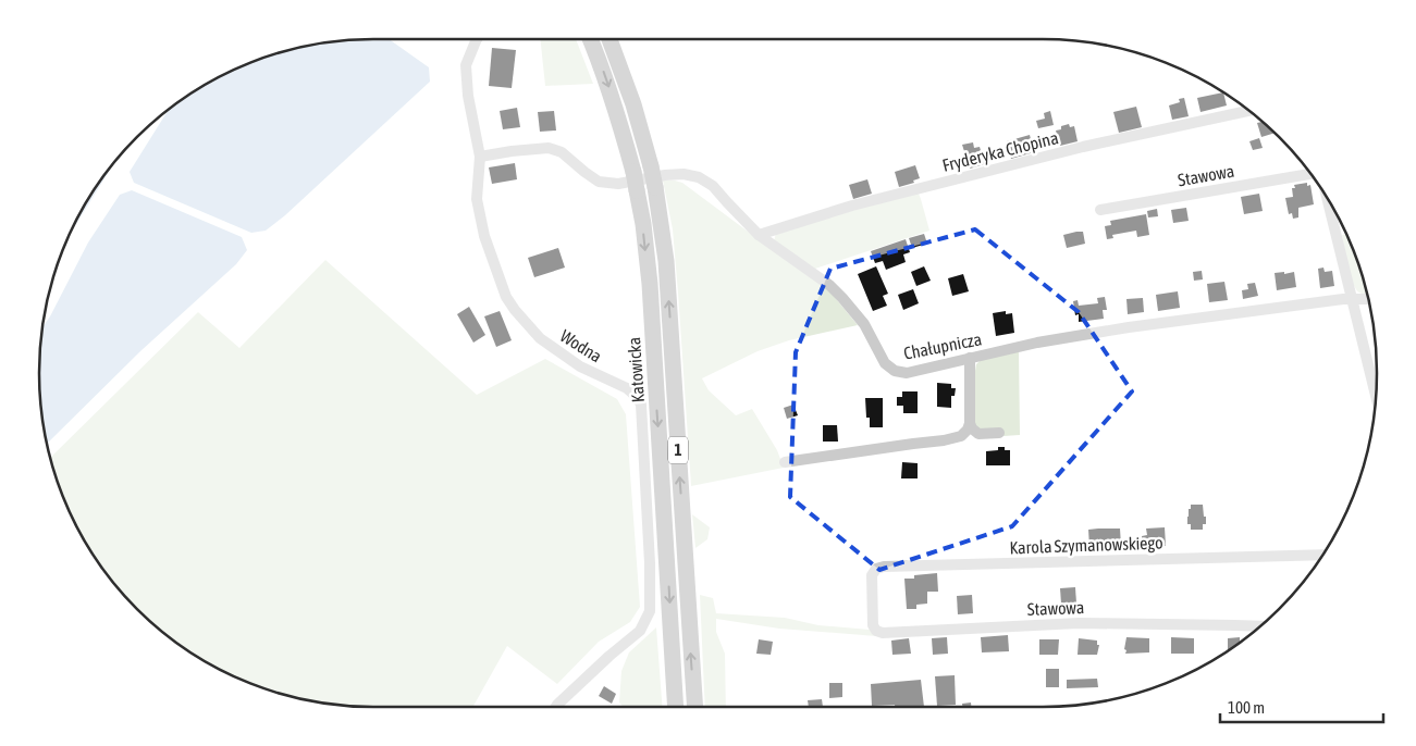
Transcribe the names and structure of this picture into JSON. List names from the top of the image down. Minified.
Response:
{"streets":{"main road":["Katowicka","1"],"street":["Fryderyka Chopina","Stawowa","Wodna","Chałupnicza","Karola Szymanowskiego"]},"crossings":[["Fryderyka Chopina","Chałupnicza"],["Stawowa","Karola Szymanowskiego"],["Wodna","Chałupnicza"]],"scale_bar":"100 m"}
